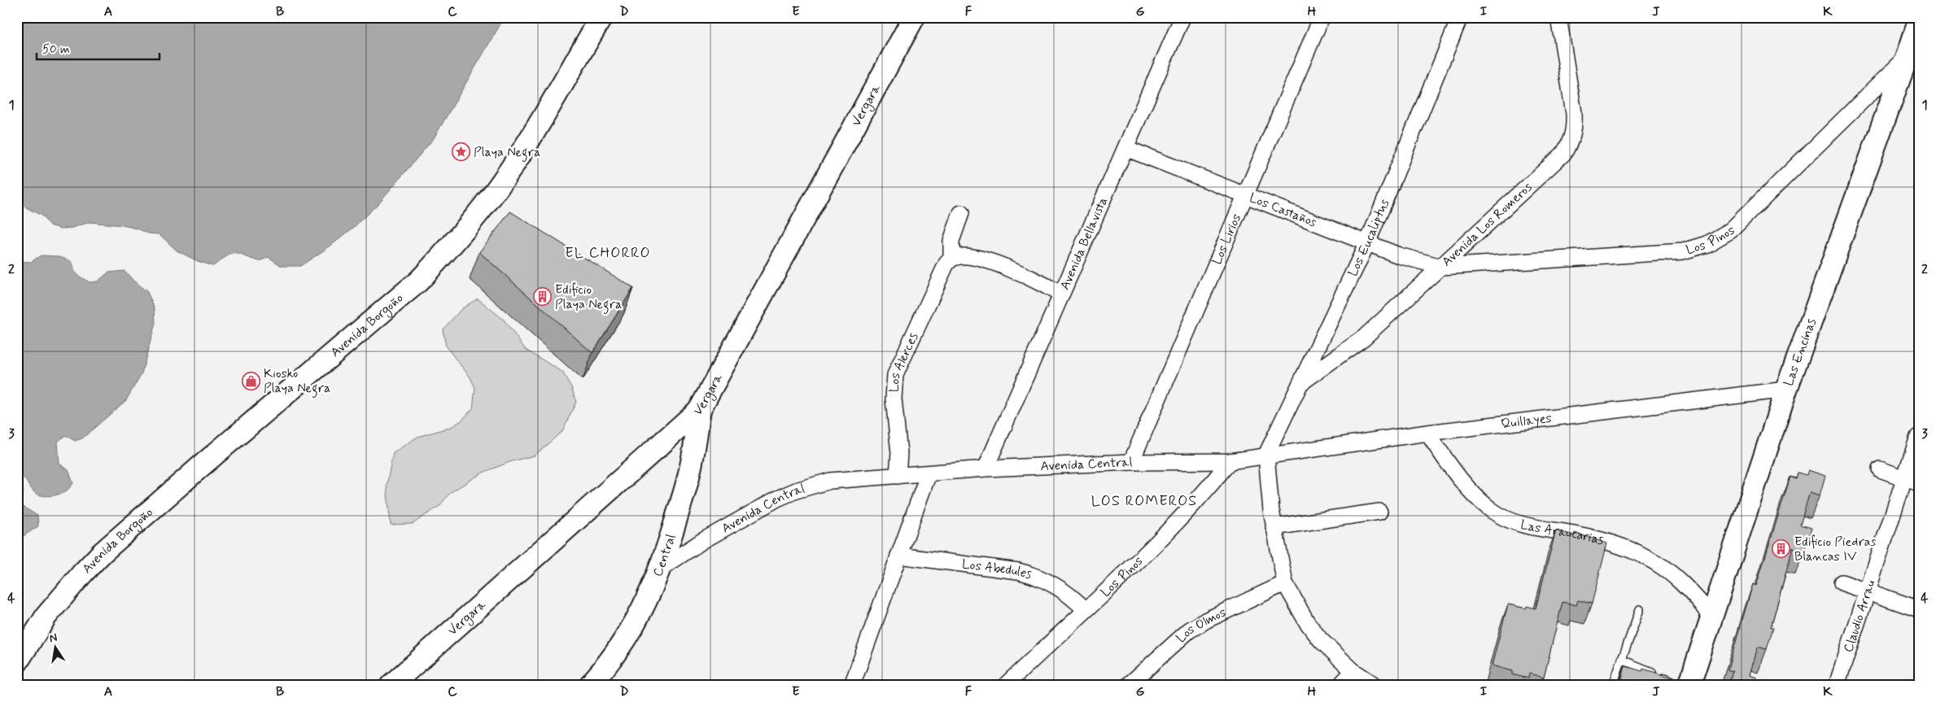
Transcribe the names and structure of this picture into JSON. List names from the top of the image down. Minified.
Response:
{"streets":{"street":["Vergara","Los Castaños","Avenida Los Romeros","Los Pinos","Los Eucaliptus","Los Lirios","Avenida Bellavista","Avenida Borgoño","Las Encinas","Los Alerces","Quillayes","Avenida Central","Las Araucarias","Central","Los Abedules","Claudio Arrau","Los Olmos"]},"crossings":[["Vergara","Central"],["Los Castaños","Avenida Los Romeros"],["Los Castaños","Los Pinos"],["Los Castaños","Los Eucaliptus"],["Los Castaños","Los Lirios"],["Los Castaños","Avenida Bellavista"],["Avenida Los Romeros","Los Pinos"],["Avenida Los Romeros","Los Eucaliptus"],["Los Pinos","Las Encinas"],["Los Pinos","Avenida Central"],["Los Pinos","Los Abedules"],["Los Eucaliptus","Quillayes"],["Los Eucaliptus","Avenida Central"],["Los Lirios","Avenida Central"],["Avenida Bellavista","Avenida Central"],["Las Encinas","Quillayes"],["Las Encinas","Las Araucarias"],["Los Alerces","Avenida Central"],["Quillayes","Avenida Central"],["Quillayes","Las Araucarias"],["Avenida Central","Central"]],"districts":["EL CHORRO","LOS ROMEROS"],"places":{"place":["Playa Negra"],"building":["Edificio Playa Negra","Edificio Piedras Blancas IV"],"shop":["Kiosko Playa Negra"]},"scale_bar":"50 m","north":"top","grid":{"columns":["A","B","C","D","E","F","G","H","I","J","K"],"rows":["1","2","3","4"]}}
